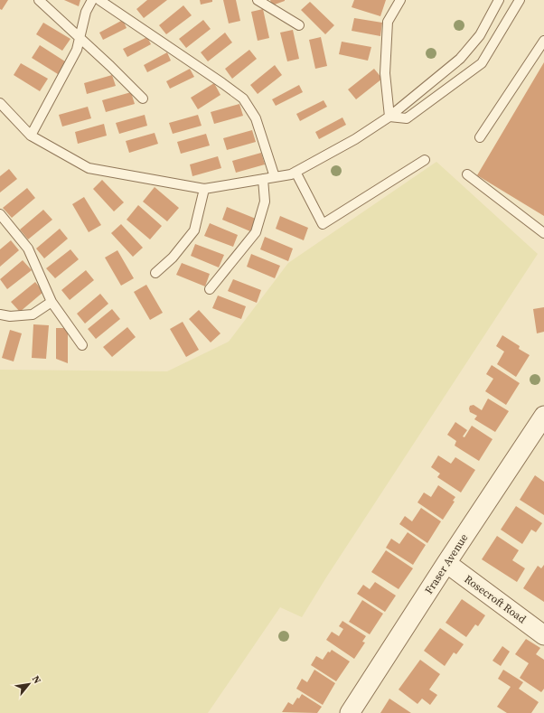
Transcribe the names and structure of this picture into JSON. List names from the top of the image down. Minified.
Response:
{"streets":{"street":["Fraser Avenue","Rosecroft Road"]},"crossings":[["Fraser Avenue","Rosecroft Road"]],"north":"top right"}
